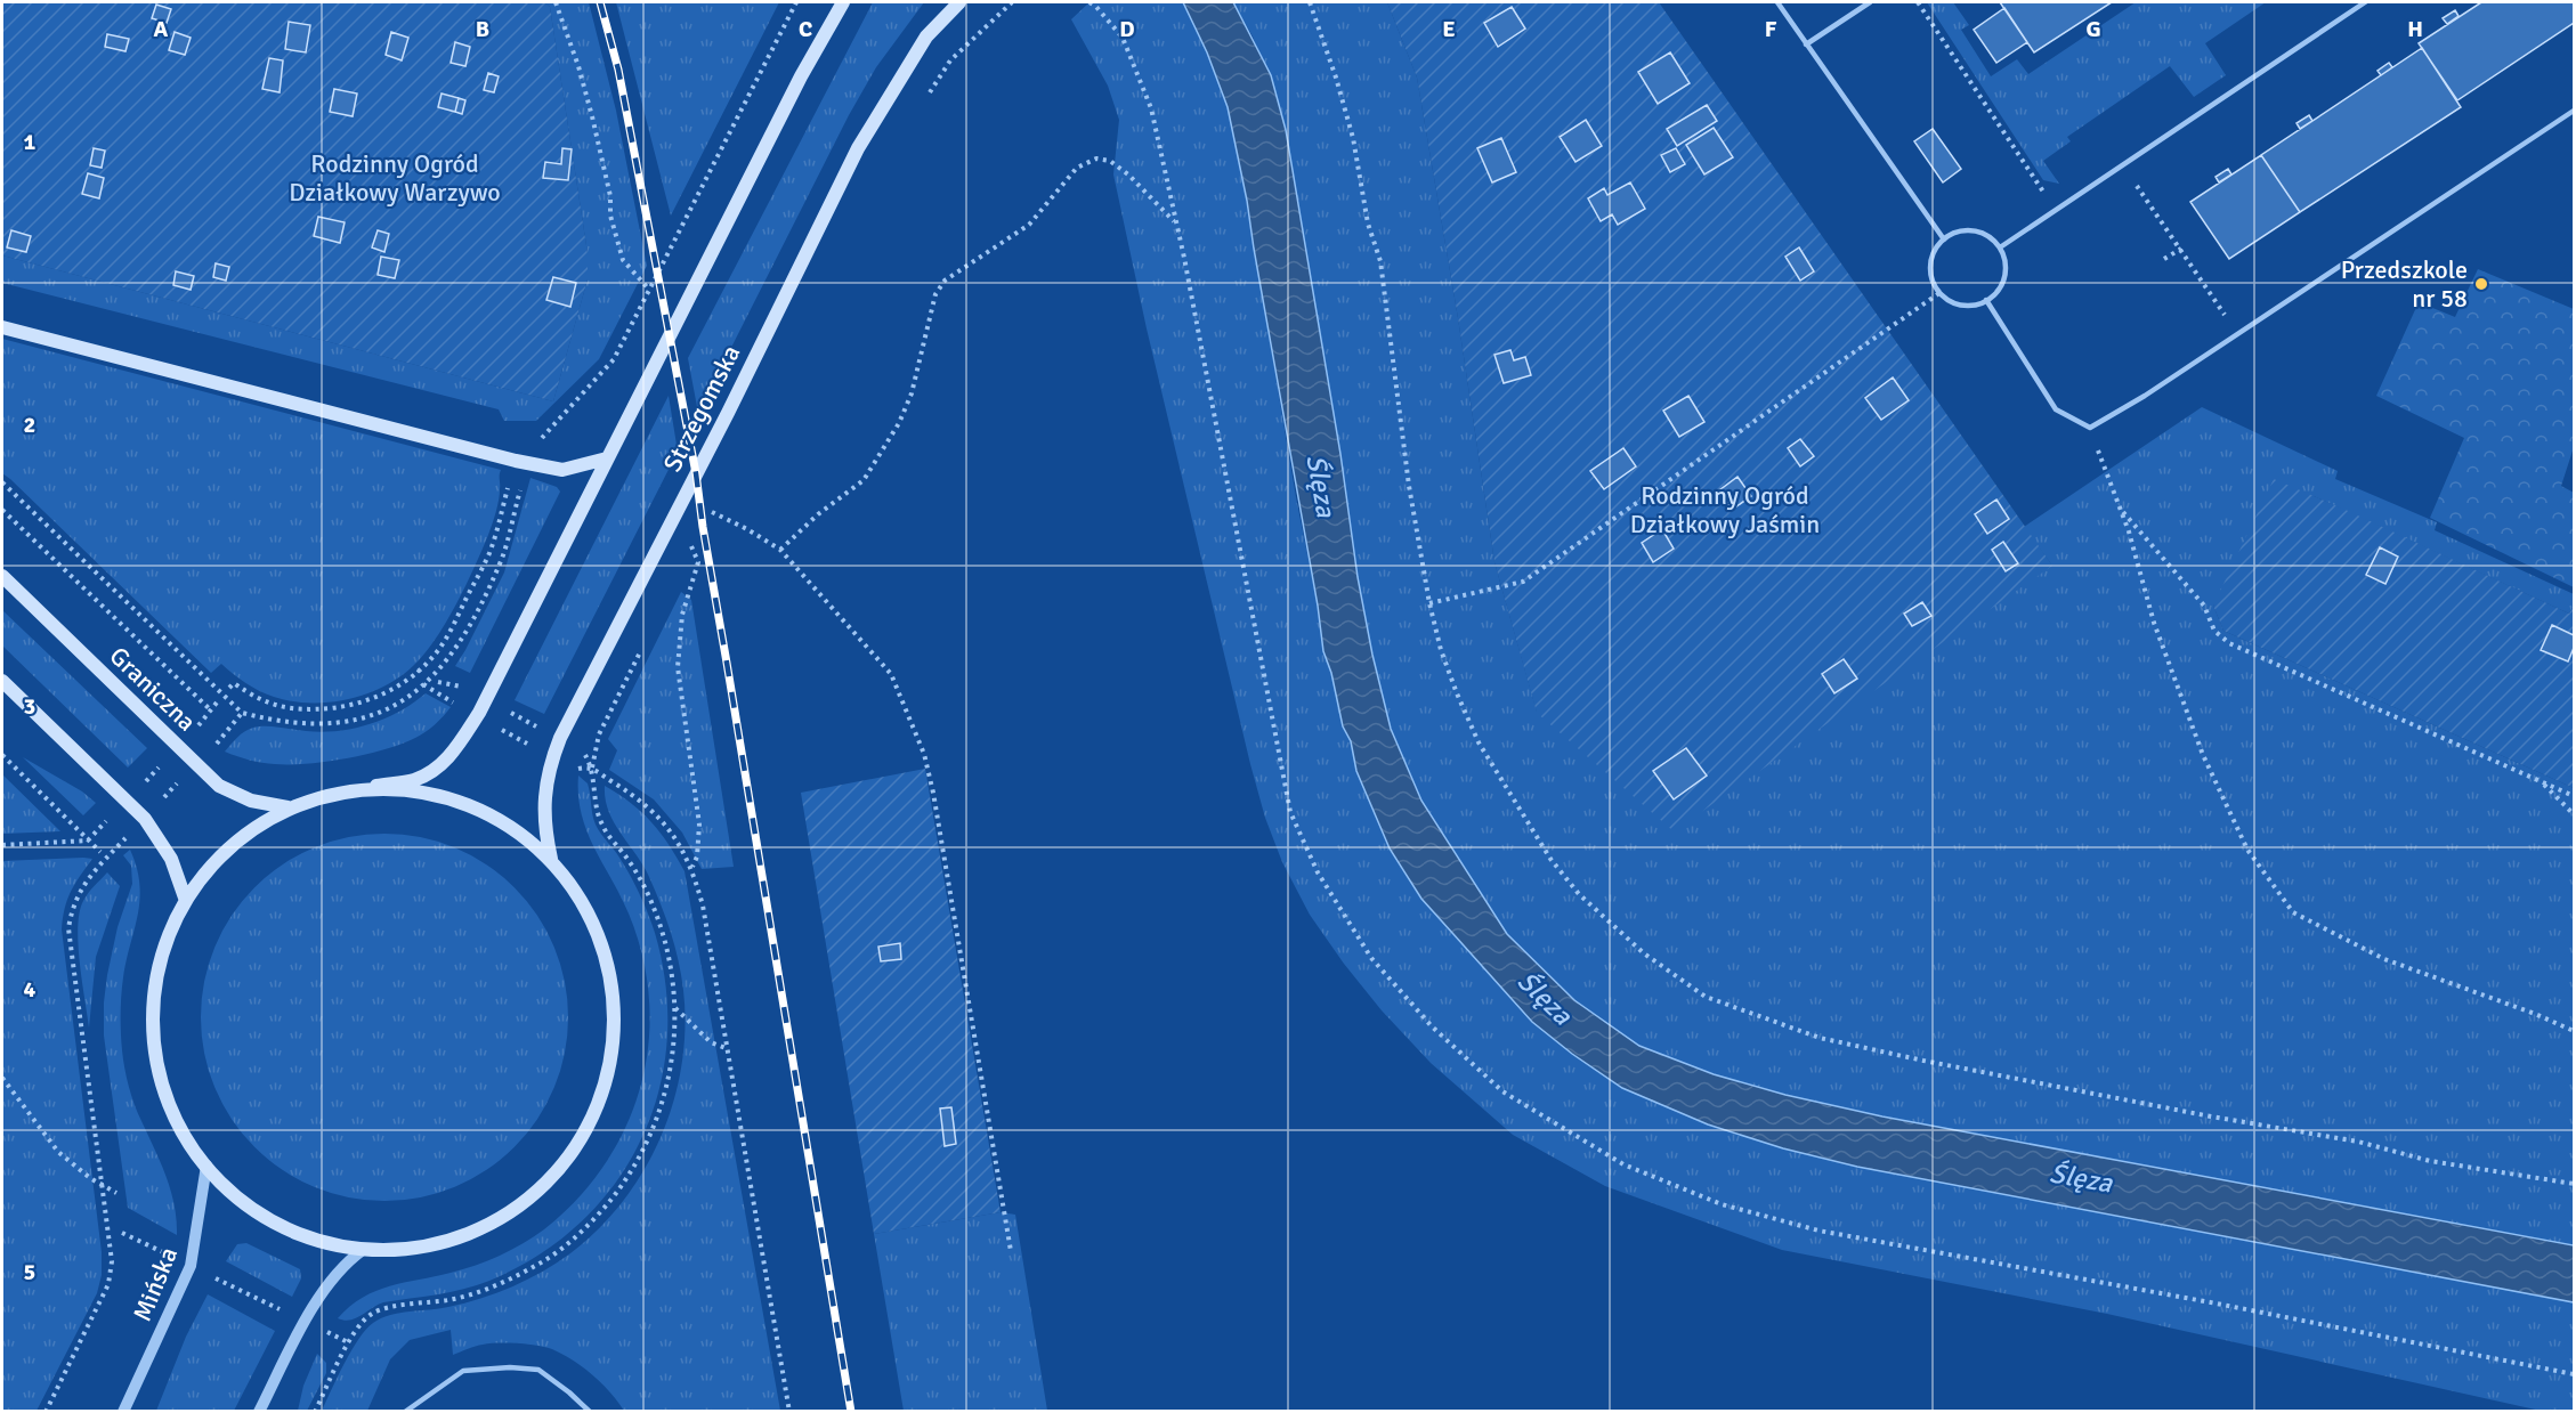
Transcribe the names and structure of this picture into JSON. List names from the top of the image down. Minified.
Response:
{"streets":{"main road":["Strzegomska","Graniczna"],"street":["Mińska"]},"water":["Ślęza"],"parks":["Rodzinny Ogród Działkowy Warzywo","Rodzinny Ogród Działkowy Jaśmin"],"places":["Przedszkole nr 58"],"grid":{"columns":["A","B","C","D","E","F","G","H"],"rows":["1","2","3","4","5"]}}
